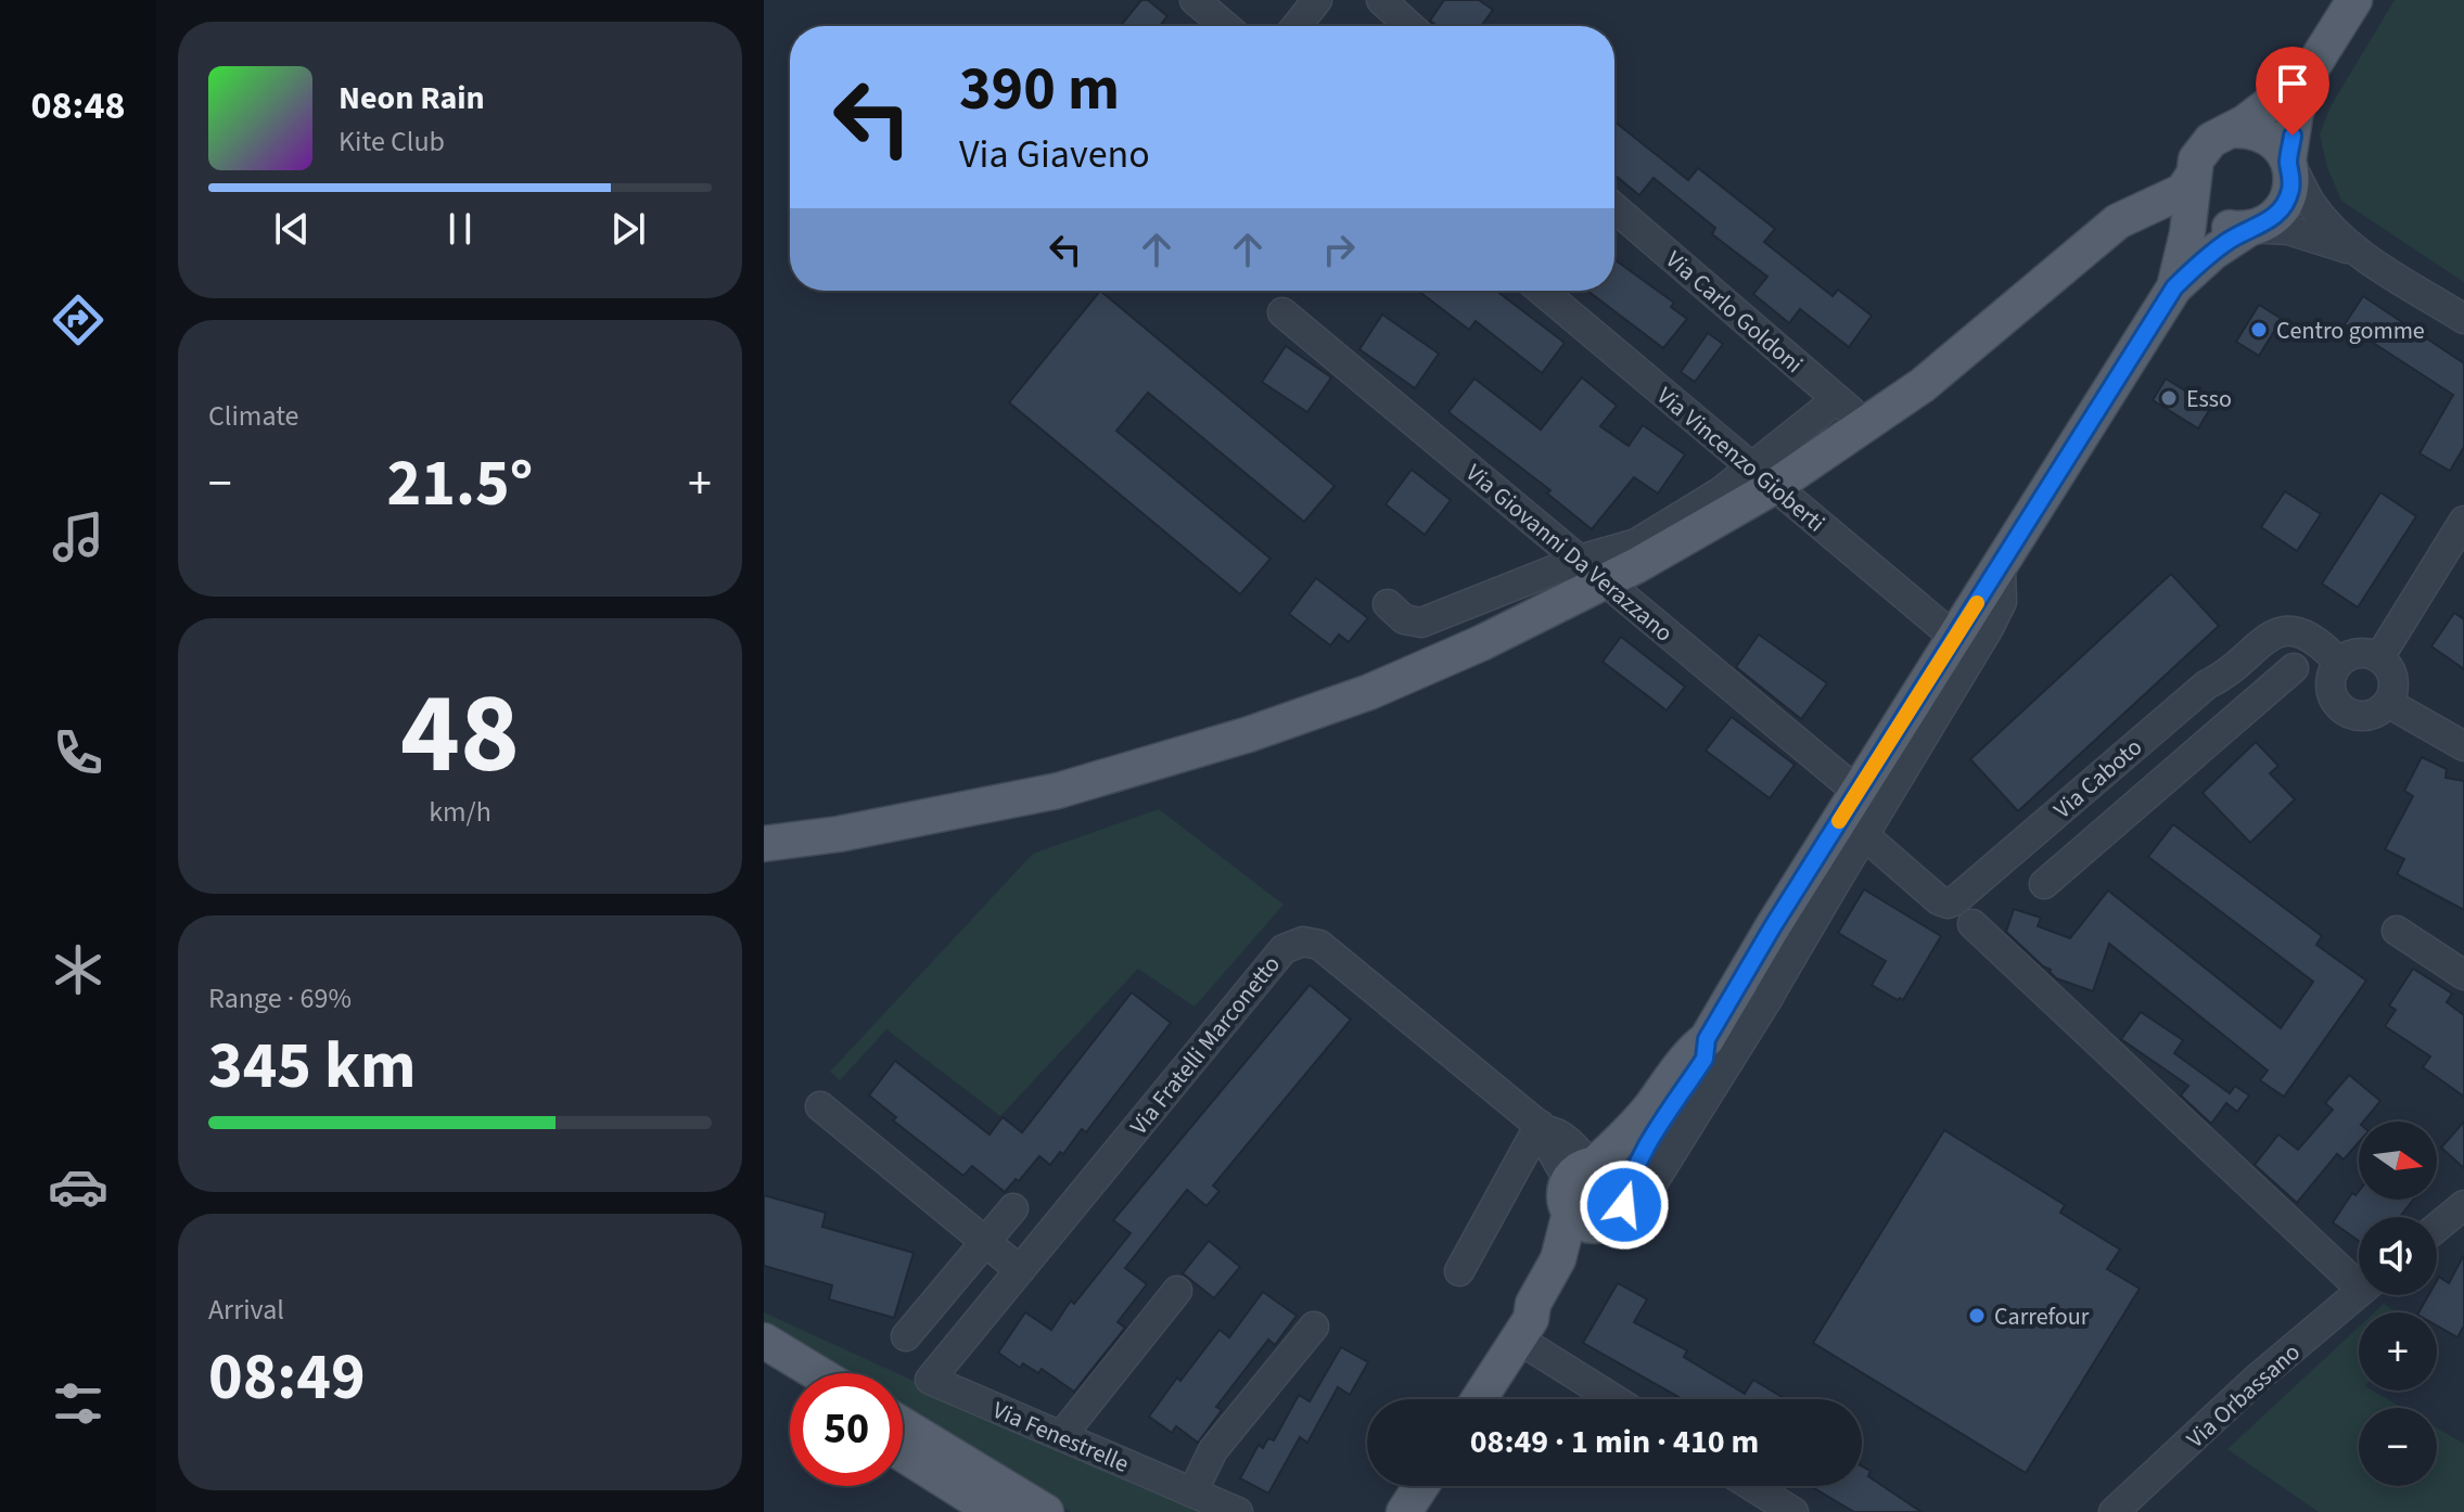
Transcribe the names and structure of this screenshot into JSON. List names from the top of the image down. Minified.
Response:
{"streets":{"street":["Via Carlo Goldoni","Via Vincenzo Gioberti","Via Giovanni Da Verazzano","Via Caboto","Via Fratelli Marconetto","Via Orbassano","Via Fenestrelle"]},"crossings":[["Via Fratelli Marconetto","Via Fenestrelle"]],"places":["Centro gomme","Esso","Carrefour"],"north":"right","page":{"tabs":"08:48","turn":["390 m","Via Giaveno"],"song":["Neon Rain","Kite Club"],"tile":["Climate",["48","km/h"],["Range · 69%","345 km"],["Arrival","08:49"]],"heat":["−","21.5°","+"],"map_buttons":["+","−"],"limit":"50","trip":"08:49 · 1 min · 410 m"}}
